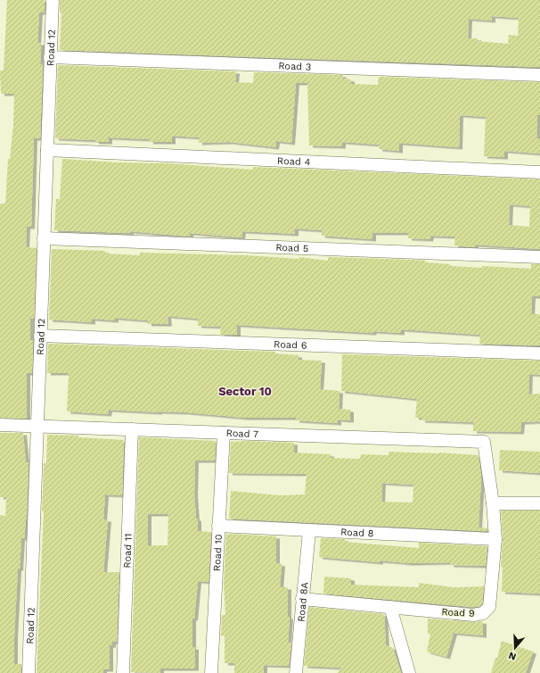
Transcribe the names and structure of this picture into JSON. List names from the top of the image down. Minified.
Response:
{"streets":{"street":["Road 12","Road 3","Road 4","Road 5","Road 6","Road 7","Road 8","Road 11","Road 10","Road 8A","Road 9"]},"crossings":[["Road 12","Road 3"],["Road 12","Road 4"],["Road 12","Road 5"],["Road 12","Road 6"],["Road 12","Road 7"],["Road 7","Road 11"],["Road 7","Road 10"],["Road 7","Road 9"],["Road 8","Road 10"],["Road 8","Road 8A"],["Road 8","Road 9"],["Road 8A","Road 9"]],"districts":["Sector 10"],"north":"bottom"}
